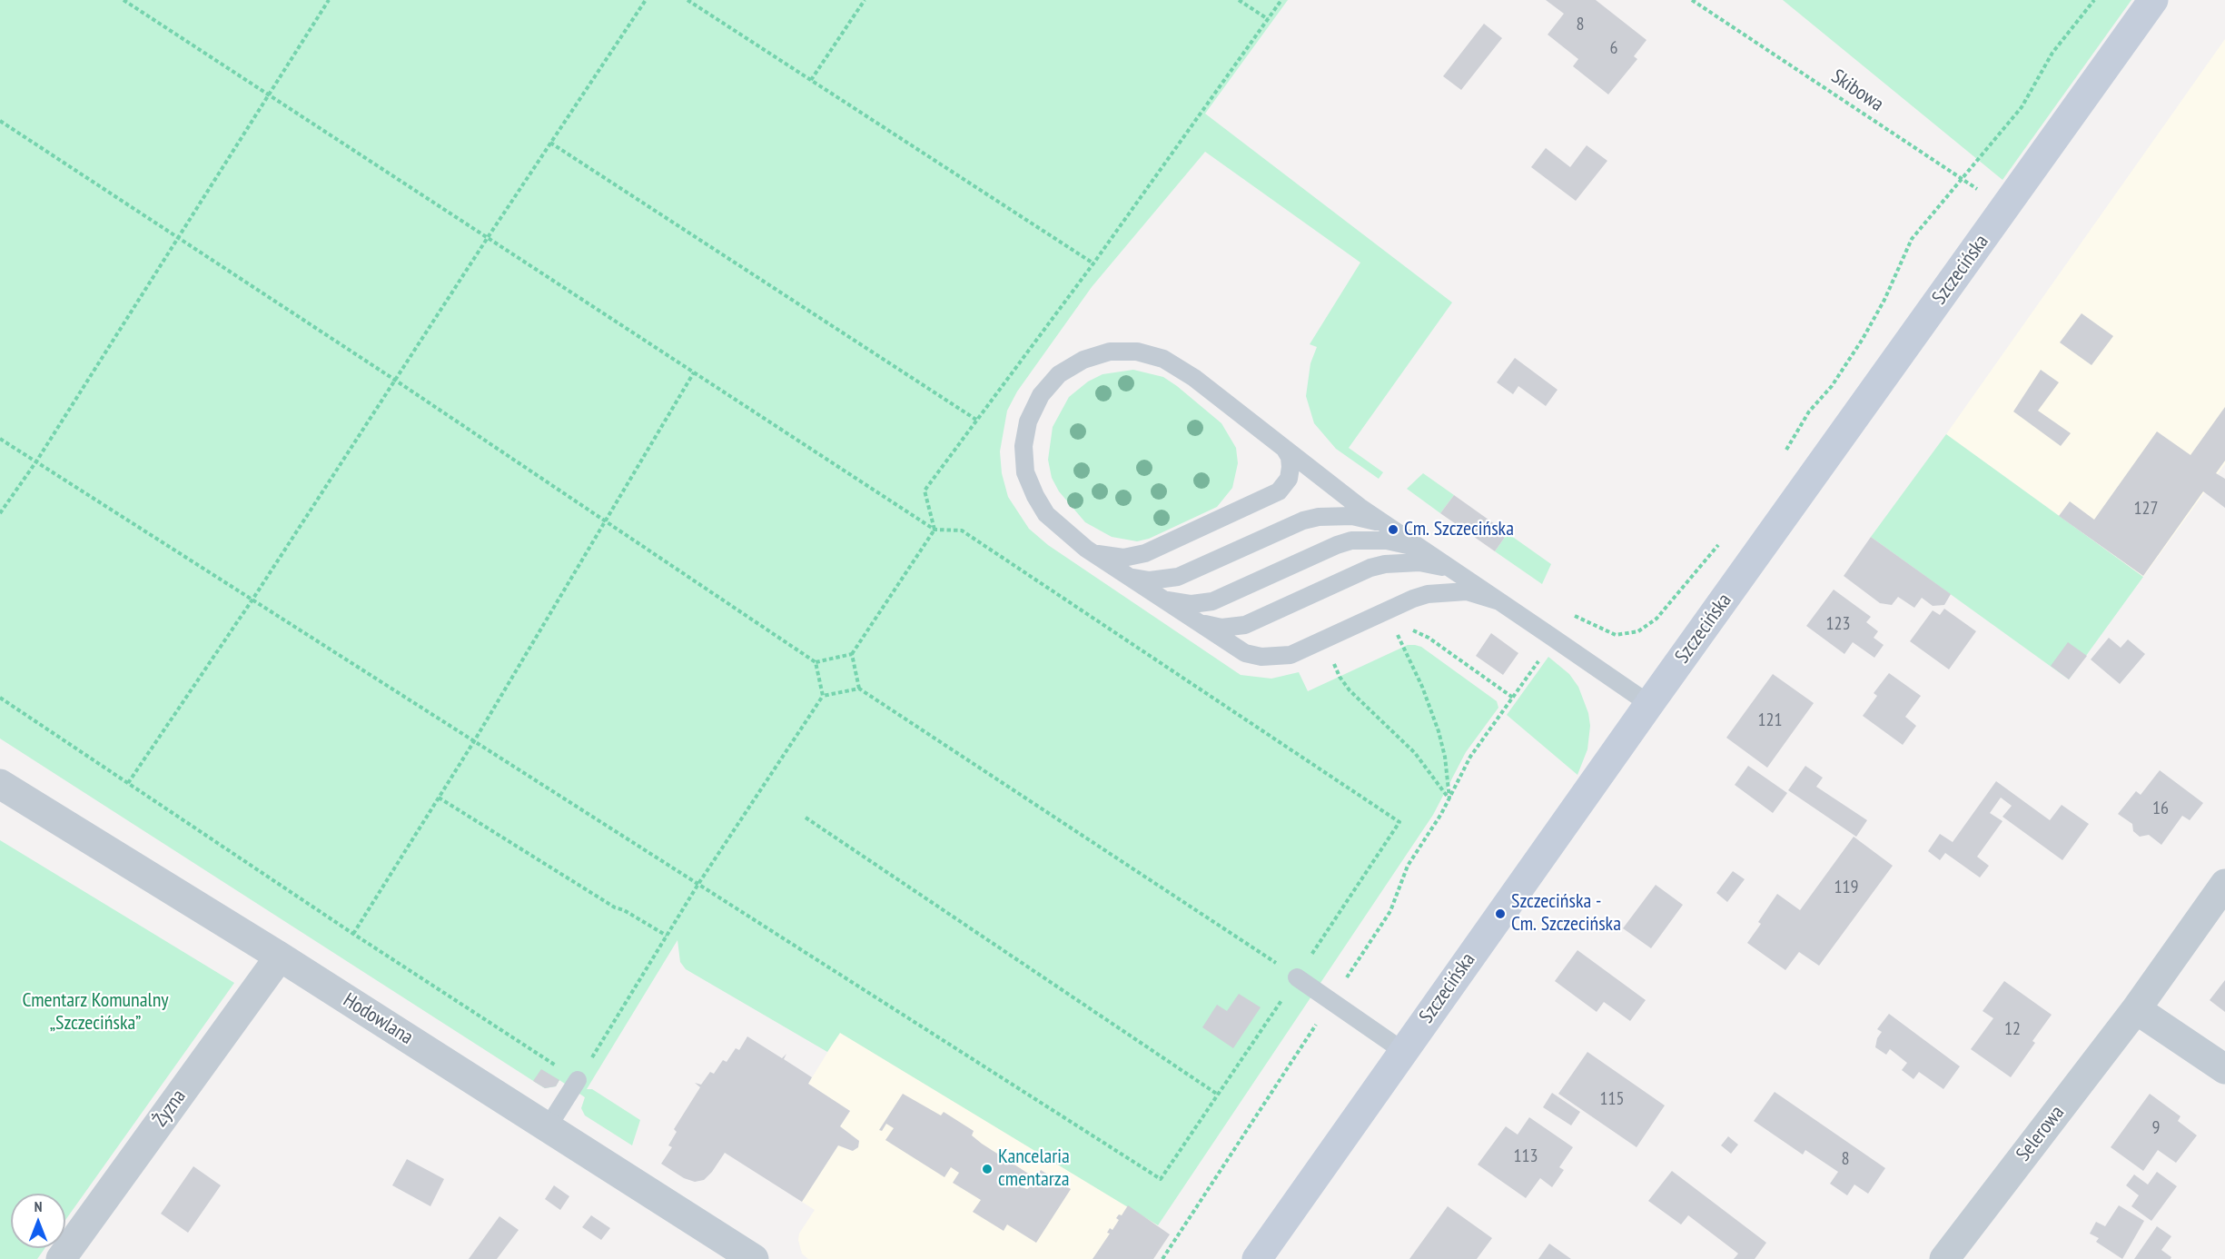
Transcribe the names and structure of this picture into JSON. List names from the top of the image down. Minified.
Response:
{"streets":{"main road":["Szczecińska"],"street":["Hodowlana","Żyzna","Selerowa"],"path":["Skibowa"]},"crossings":[["Skibowa","Szczecińska"],["Hodowlana","Żyzna"]],"parks":["Cmentarz Komunalny „Szczecińska”"],"places":["Cm. Szczecińska","Szczecińska - Cm. Szczecińska","Kancelaria cmentarza"],"house_numbers":["8","6","127","123","121","16","119","12","115","9","113","8"],"north":"top"}
